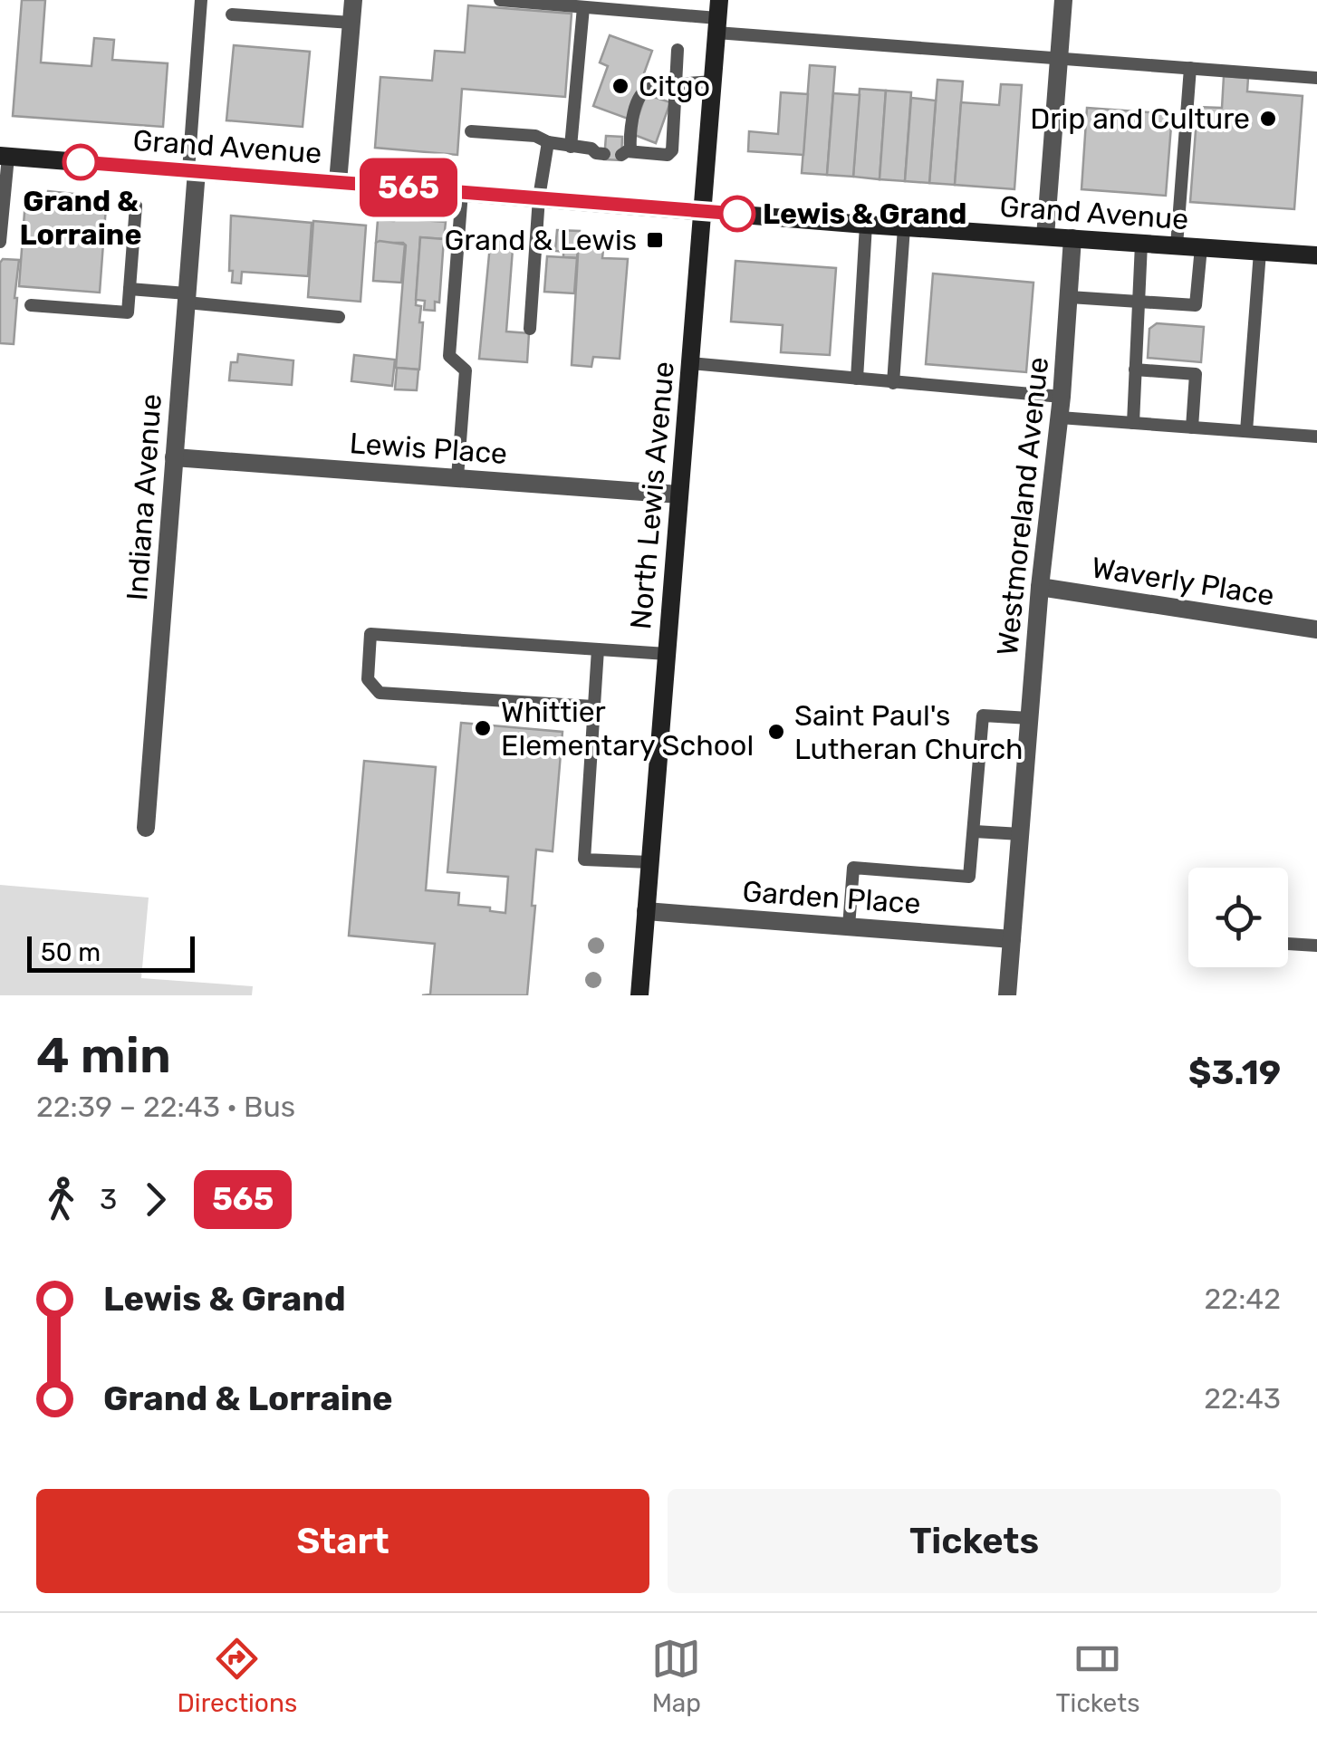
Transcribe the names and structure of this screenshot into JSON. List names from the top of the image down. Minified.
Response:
{"streets":{"main road":["Grand Avenue","North Lewis Avenue"],"street":["Lewis Place","Indiana Avenue","Westmoreland Avenue","Waverly Place","Garden Place"]},"crossings":[["Grand Avenue","North Lewis Avenue"],["Grand Avenue","Indiana Avenue"],["Grand Avenue","Westmoreland Avenue"],["Lewis Place","North Lewis Avenue"],["Lewis Place","Indiana Avenue"],["North Lewis Avenue","Garden Place"],["Westmoreland Avenue","Waverly Place"],["Westmoreland Avenue","Garden Place"]],"places":{"other":["Citgo","Drip and Culture","Grand & Lorraine","Lewis & Grand","Whittier Elementary School","Saint Paul's Lutheran Church"],"transit":["Grand & Lewis"]},"lines":["bus line 565"],"scale_bar":"50 m","page":{"on_map":"565","scale":"50 m","heading":["4 min","22:39 – 22:43 · Bus","$3.19"],"legs":["3","565"],"list":[{"name":"Lewis & Grand","value":"22:42"},{"name":"Grand & Lorraine","value":"22:43"}],"buttons":["Start","Tickets"],"tabs":["Directions","Map","Tickets"]}}
